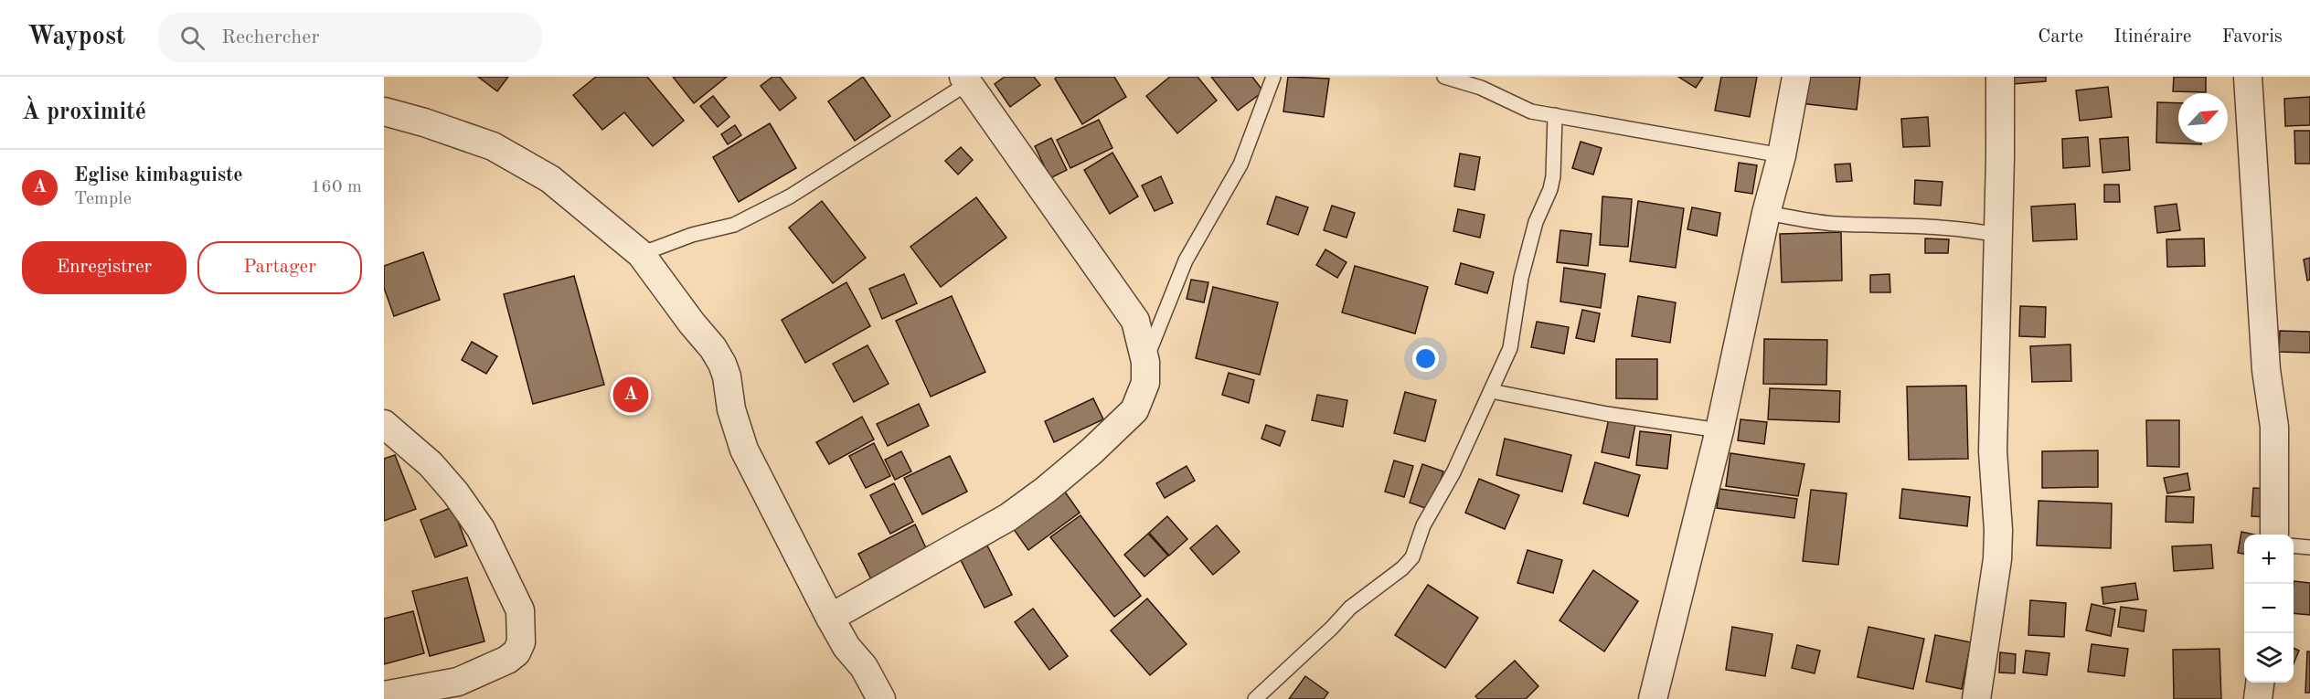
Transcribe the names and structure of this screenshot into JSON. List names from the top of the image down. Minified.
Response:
{"north":"top right","page":{"header":"Waypost","search":"Rechercher","nav":["Carte","Itinéraire","Favoris"],"heading":"À proximité","list":[{"mark":"A","name":"Eglise kimbaguiste","note":"Temple","value":"160 m"}],"buttons":["Enregistrer","Partager"],"pins":"A","map_buttons":["+","−"]}}
